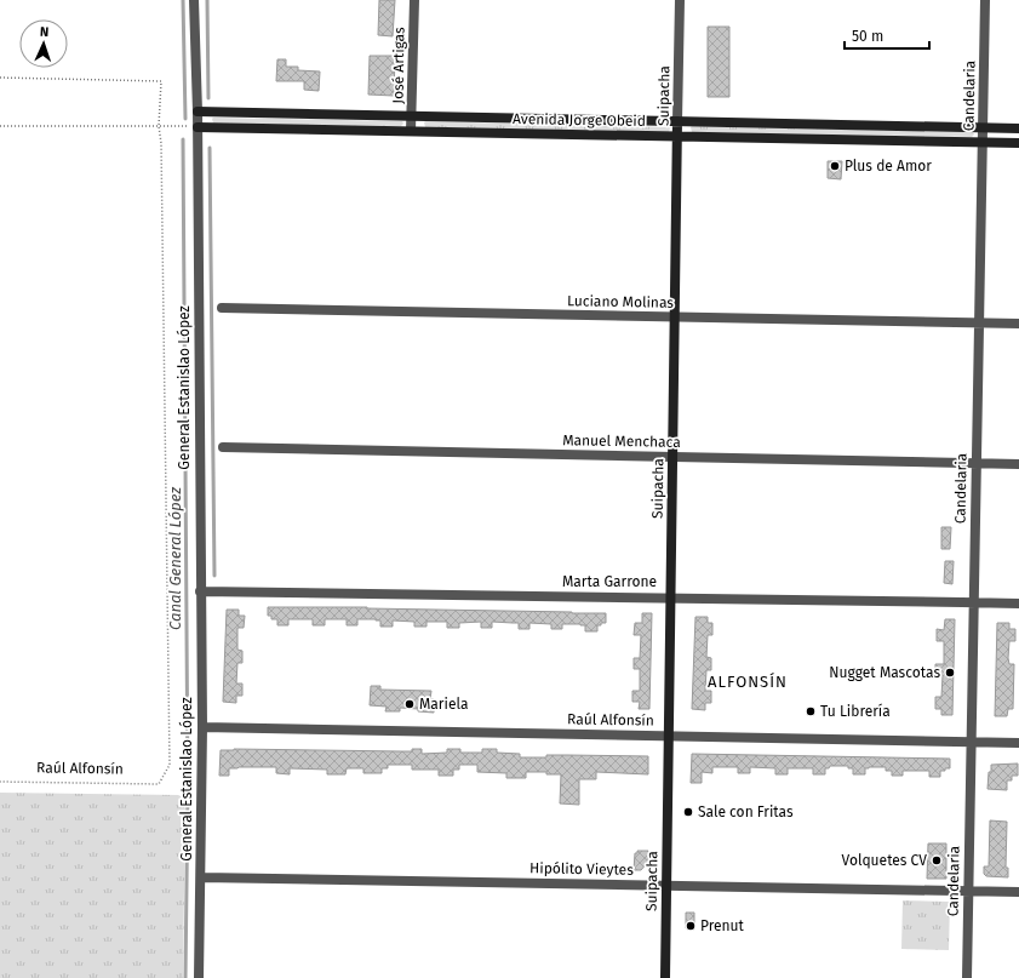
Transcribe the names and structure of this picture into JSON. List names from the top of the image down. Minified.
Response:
{"streets":{"main road":["Suipacha","Avenida Jorge Obeid"],"street":["José Artigas","Candelaria","Luciano Molinas","General Estanislao López","Manuel Menchaca","Marta Garrone","Raúl Alfonsín","Hipólito Vieytes"]},"crossings":[["José Artigas","Avenida Jorge Obeid"],["Suipacha","Avenida Jorge Obeid"],["Suipacha","Luciano Molinas"],["Suipacha","Manuel Menchaca"],["Suipacha","Marta Garrone"],["Suipacha","Raúl Alfonsín"],["Suipacha","Hipólito Vieytes"],["Candelaria","Avenida Jorge Obeid"],["Candelaria","Luciano Molinas"],["Candelaria","Manuel Menchaca"],["Candelaria","Marta Garrone"],["Candelaria","Raúl Alfonsín"],["Candelaria","Hipólito Vieytes"],["Avenida Jorge Obeid","General Estanislao López"],["General Estanislao López","Marta Garrone"],["General Estanislao López","Raúl Alfonsín"],["General Estanislao López","Hipólito Vieytes"]],"districts":["ALFONSÍN"],"water":["Canal General López"],"places":["Plus de Amor","Nugget Mascotas","Mariela","Tu Librería","Sale con Fritas","Volquetes CV","Prenut"],"scale_bar":"50 m","north":"top"}
